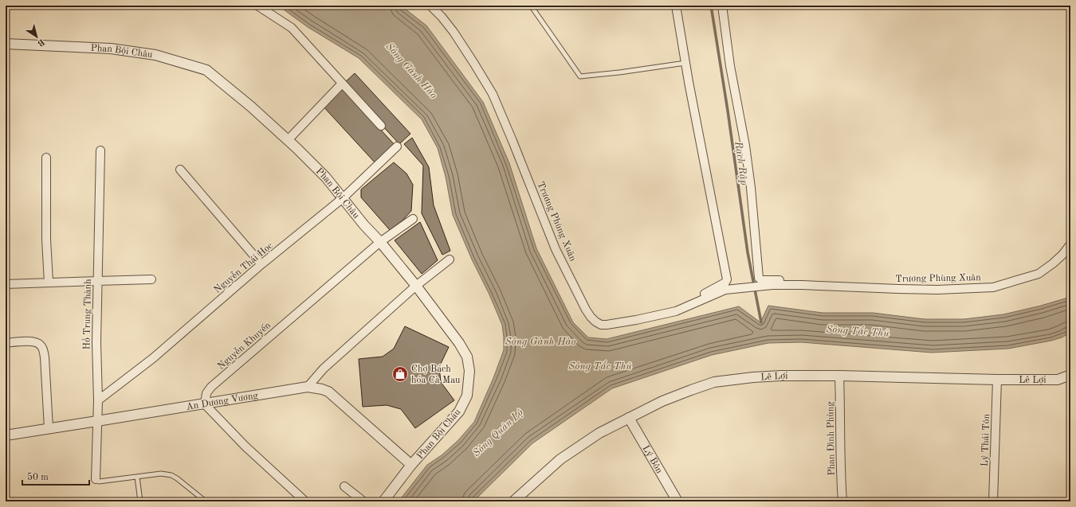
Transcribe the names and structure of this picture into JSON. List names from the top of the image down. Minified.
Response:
{"streets":{"street":["Phan Bội Châu","Trương Phùng Xuân","Nguyễn Thái Học","Hồ Trung Thành","Nguyễn Khuyến","Lê Lợi","An Dương Vương","Phan Đình Phùng","Lý Thái Tôn","Lý Bôn"]},"crossings":[["Phan Bội Châu","Nguyễn Thái Học"],["Phan Bội Châu","Nguyễn Khuyến"],["Phan Bội Châu","An Dương Vương"],["Nguyễn Thái Học","Hồ Trung Thành"],["Hồ Trung Thành","An Dương Vương"],["Nguyễn Khuyến","An Dương Vương"],["Lê Lợi","Phan Đình Phùng"],["Lê Lợi","Lý Thái Tôn"],["Lê Lợi","Lý Bôn"]],"water":["Sông Gành Hào","Rạch Rập","Sông Tắc Thủ","Sông Quản Lộ"],"places":{"shop":["Chợ Bách hóa Cà Mau"]},"scale_bar":"50 m","north":"bottom right"}
